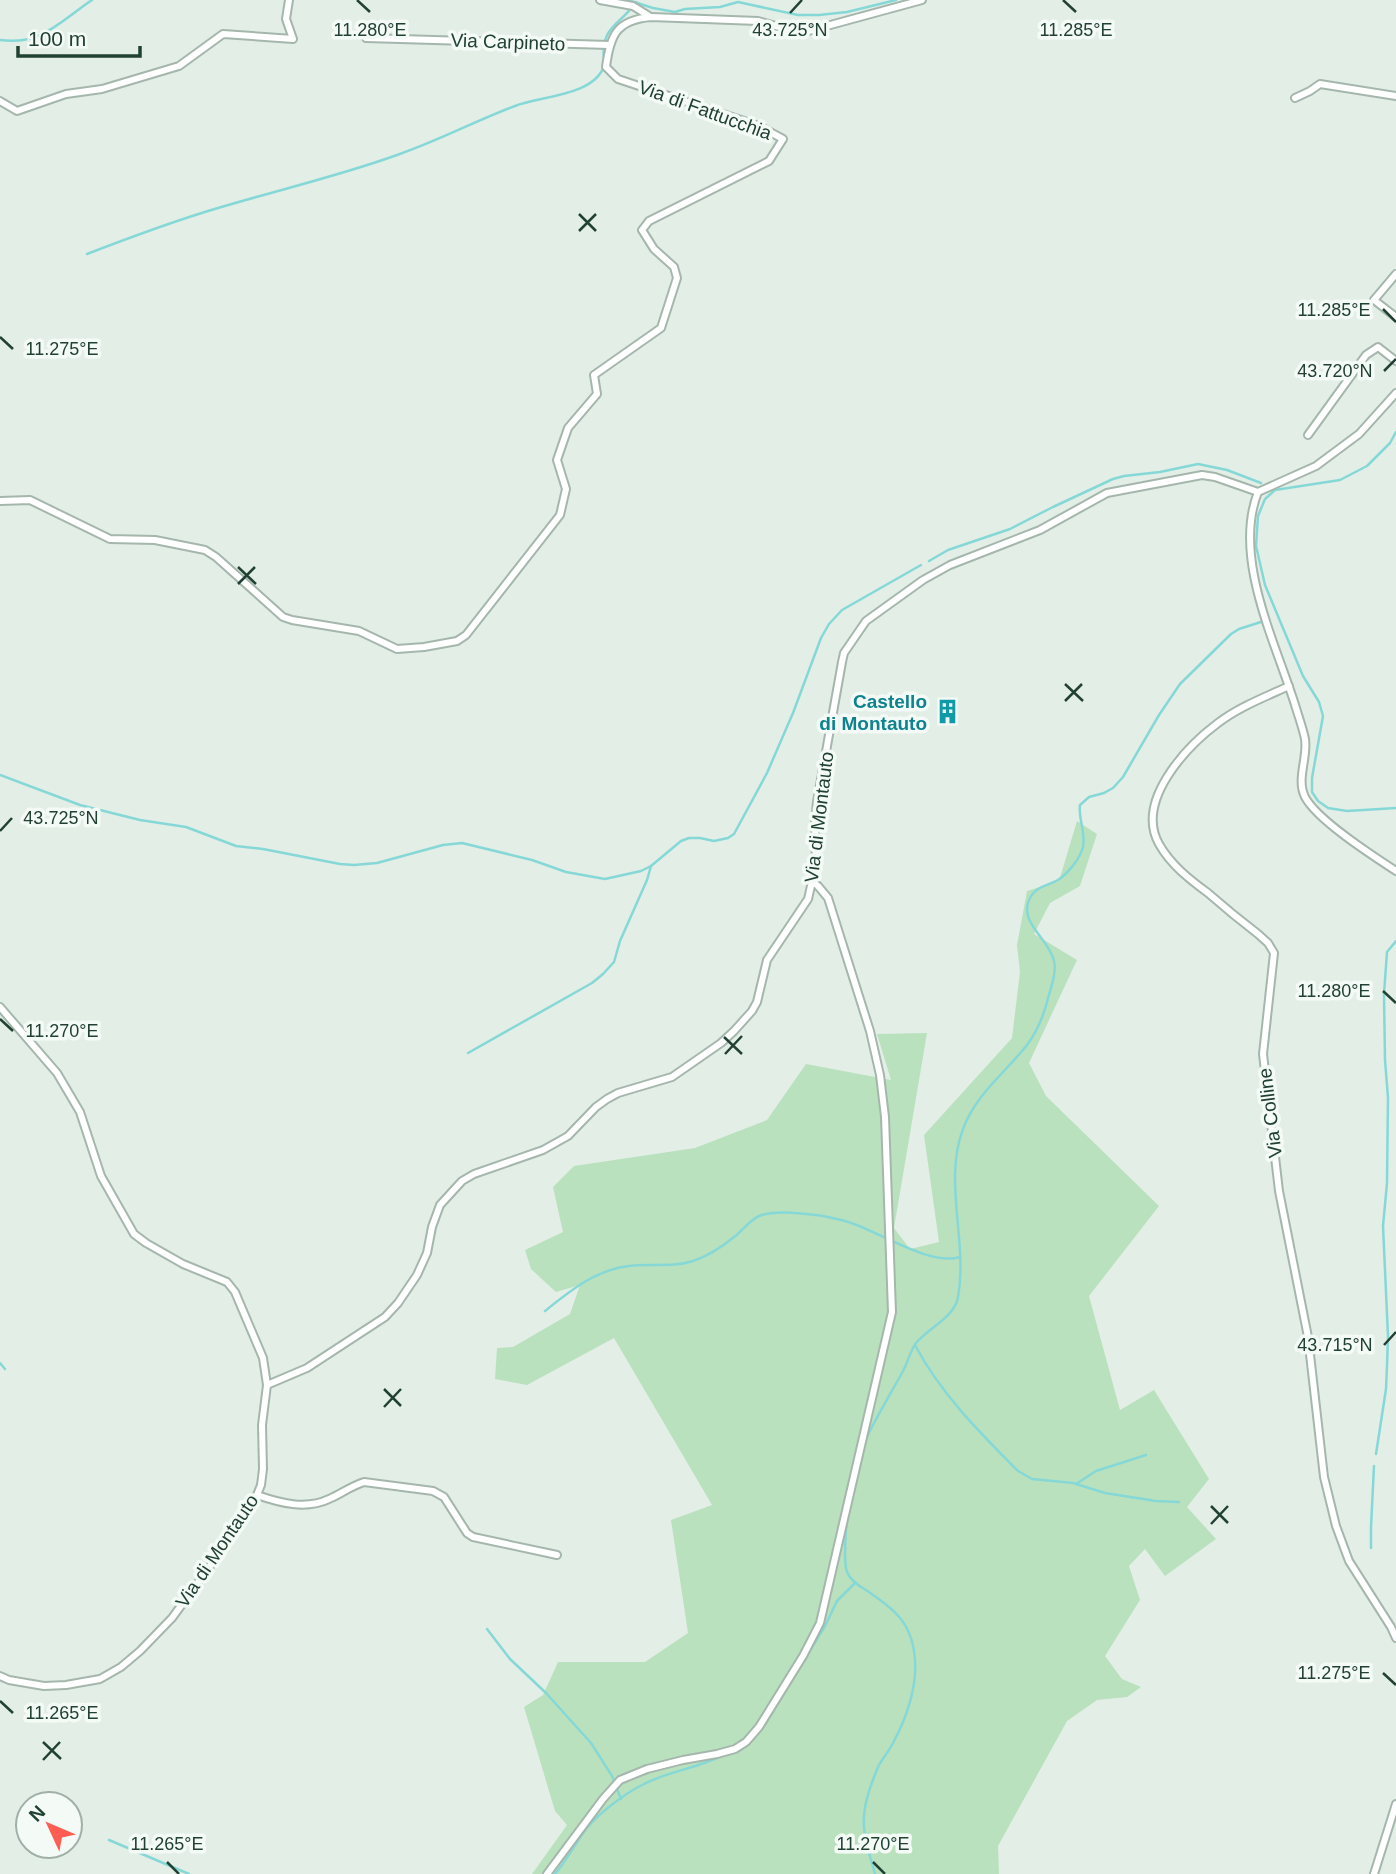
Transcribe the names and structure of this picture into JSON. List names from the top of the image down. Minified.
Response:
{"streets":{"street":["Via Carpineto","Via di Fattucchia","Via di Montauto","Via Colline"]},"crossings":[["Via Carpineto","Via di Fattucchia"]],"places":{"building":["Castello di Montauto"]},"scale_bar":"100 m","north":"top left","coordinates":["11.280°E","11.285°E","43.725°N","11.275°E","43.720°N","11.270°E","43.715°N","11.265°E"]}
